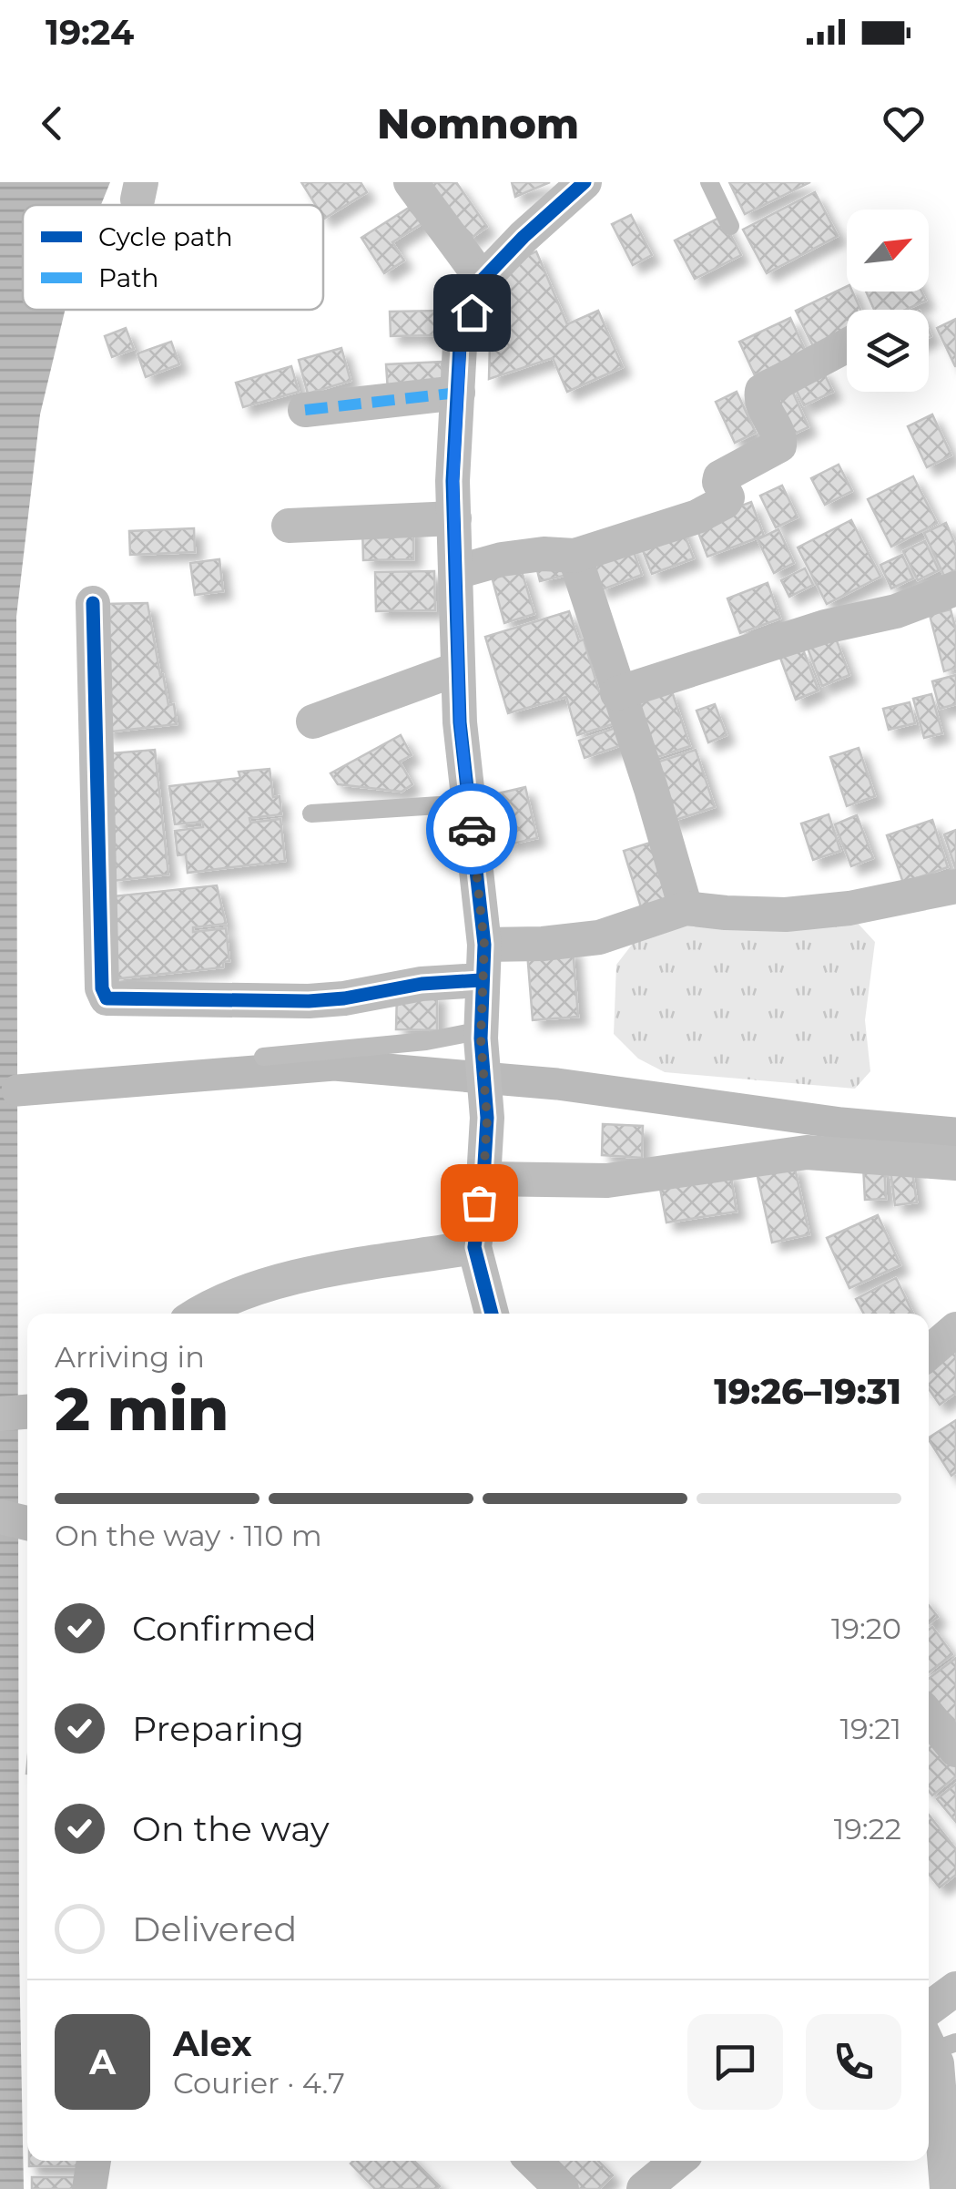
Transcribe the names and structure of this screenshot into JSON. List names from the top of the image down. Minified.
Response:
{"legend":["Cycle path","Path"],"north":"top right","page":{"status":"19:24","header":"Nomnom","heading":["2 min","Arriving in","19:26–19:31"],"panel":["Alex","Courier · 4.7"],"bar":"On the way · 110 m","list":[["Confirmed","19:20"],["Preparing","19:21"],["On the way","19:22"],"Delivered"],"round":"A"}}
